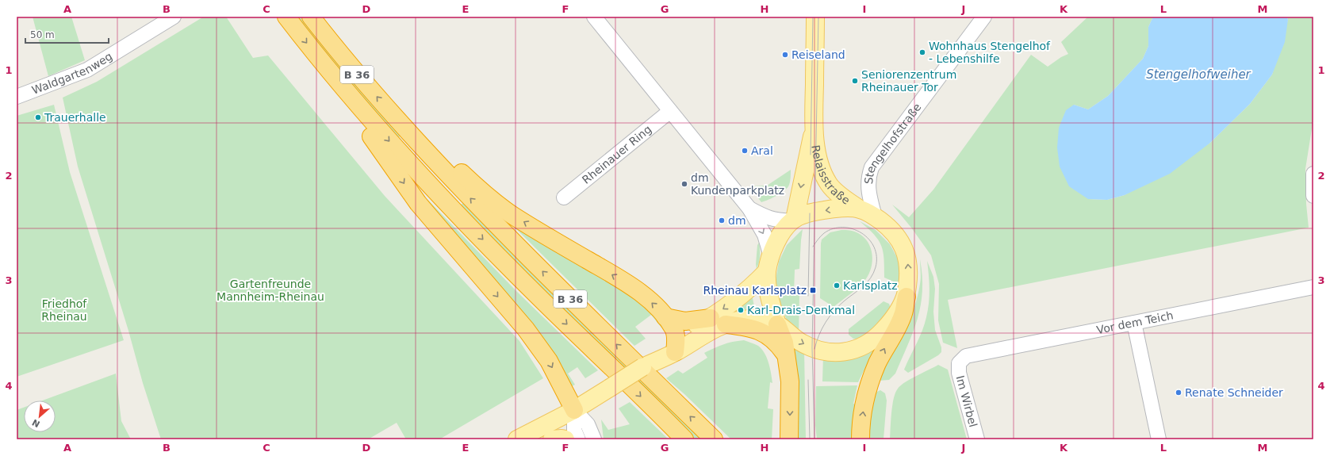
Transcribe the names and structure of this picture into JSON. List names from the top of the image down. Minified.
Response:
{"streets":{"highway":["B 36"],"main road":["Relaisstraße"],"street":["Waldgartenweg","Stengelhofstraße","Rheinauer Ring","Vor dem Teich","Im Wirbel"]},"crossings":[["Vor dem Teich","Im Wirbel"]],"water":["Stengelhofweiher"],"parks":["Gartenfreunde Mannheim-Rheinau","Friedhof Rheinau"],"places":{"other":["Wohnhaus Stengelhof - Lebenshilfe","Reiseland","Seniorenzentrum Rheinauer Tor","Trauerhalle","Aral","dm Kundenparkplatz","dm","Karlsplatz","Karl-Drais-Denkmal","Renate Schneider"],"transit":["Rheinau Karlsplatz"]},"scale_bar":"50 m","north":"bottom left","grid":{"columns":["A","B","C","D","E","F","G","H","I","J","K","L","M"],"rows":["1","2","3","4"]}}
